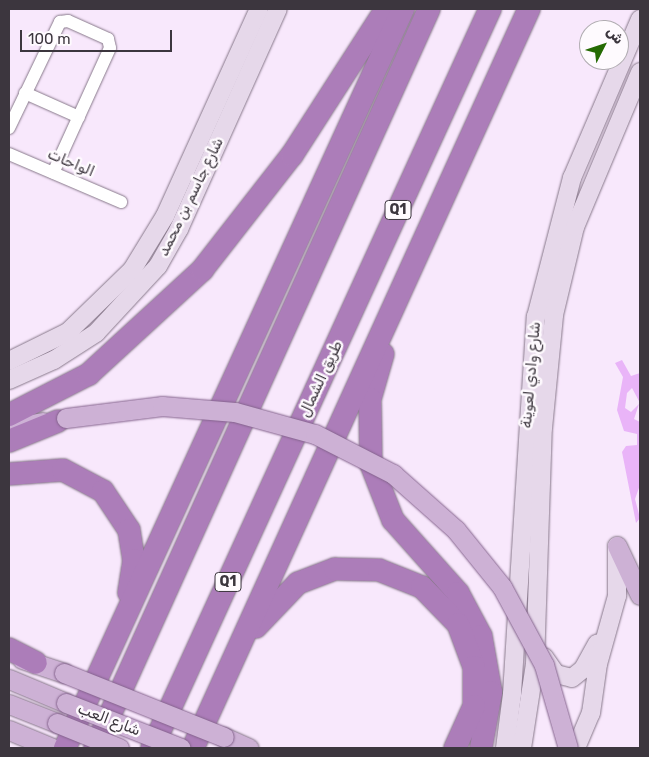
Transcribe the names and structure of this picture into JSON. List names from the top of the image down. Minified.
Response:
{"streets":{"highway":["Q1","طريق الشمال"],"main road":["شارع جاسم بن محمد","شارع وادي لعوينة","شارع العب"],"street":["الواحات"]},"scale_bar":"100 m","north":"top right"}
